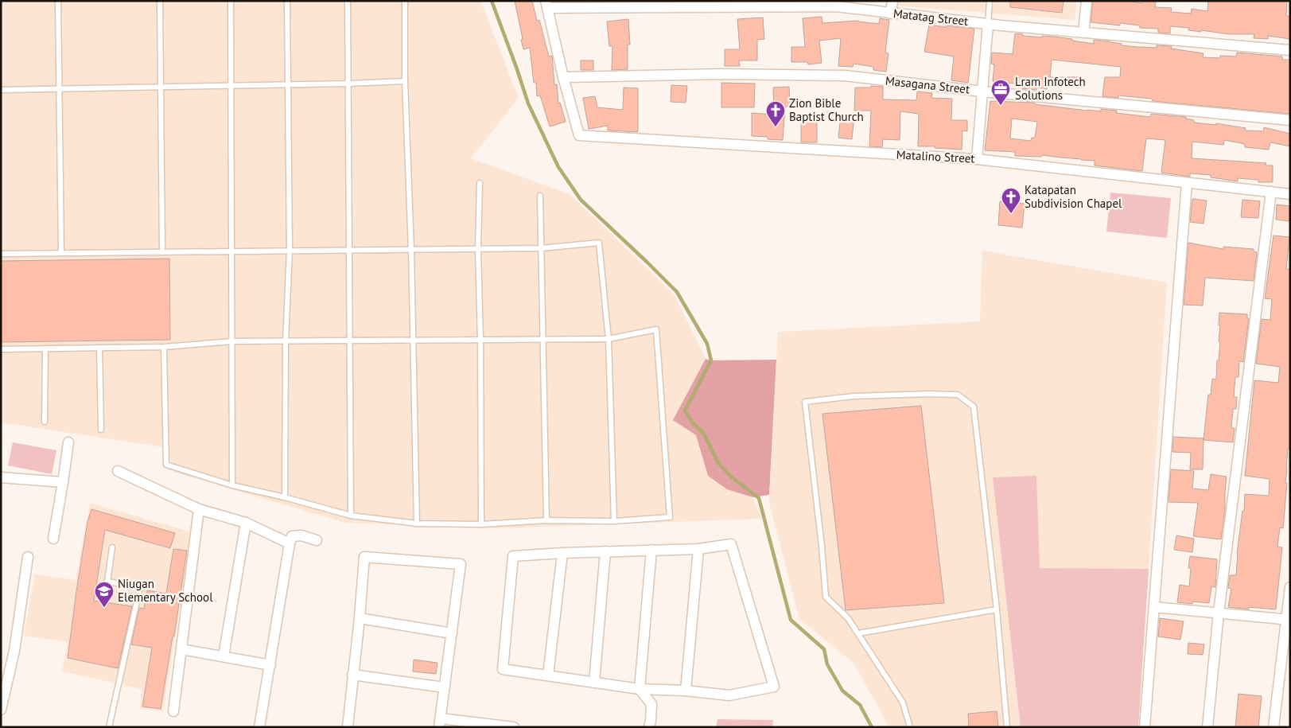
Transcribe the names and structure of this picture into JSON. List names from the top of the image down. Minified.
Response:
{"streets":{"street":["Matatag Street","Masagana Street","Matalino Street"]},"crossings":[["Masagana Street","Matalino Street"]],"places":{"office":["Lram Infotech Solutions"],"church":["Zion Bible Baptist Church","Katapatan Subdivision Chapel"],"school or university":["Niugan Elementary School"]}}
